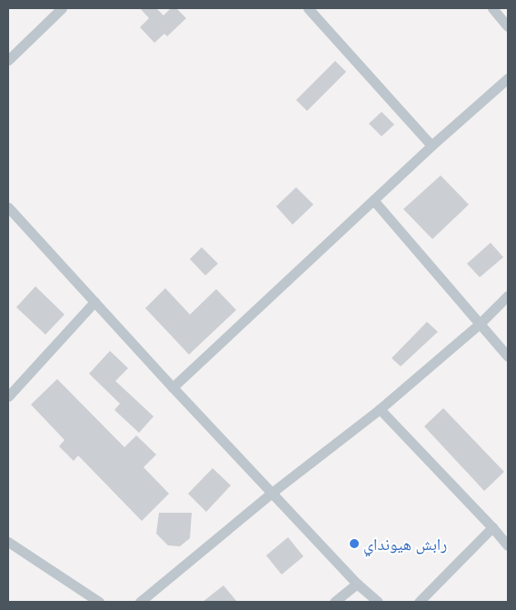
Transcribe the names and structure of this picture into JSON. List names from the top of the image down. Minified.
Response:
{"places":["رابش هيونداي"]}
